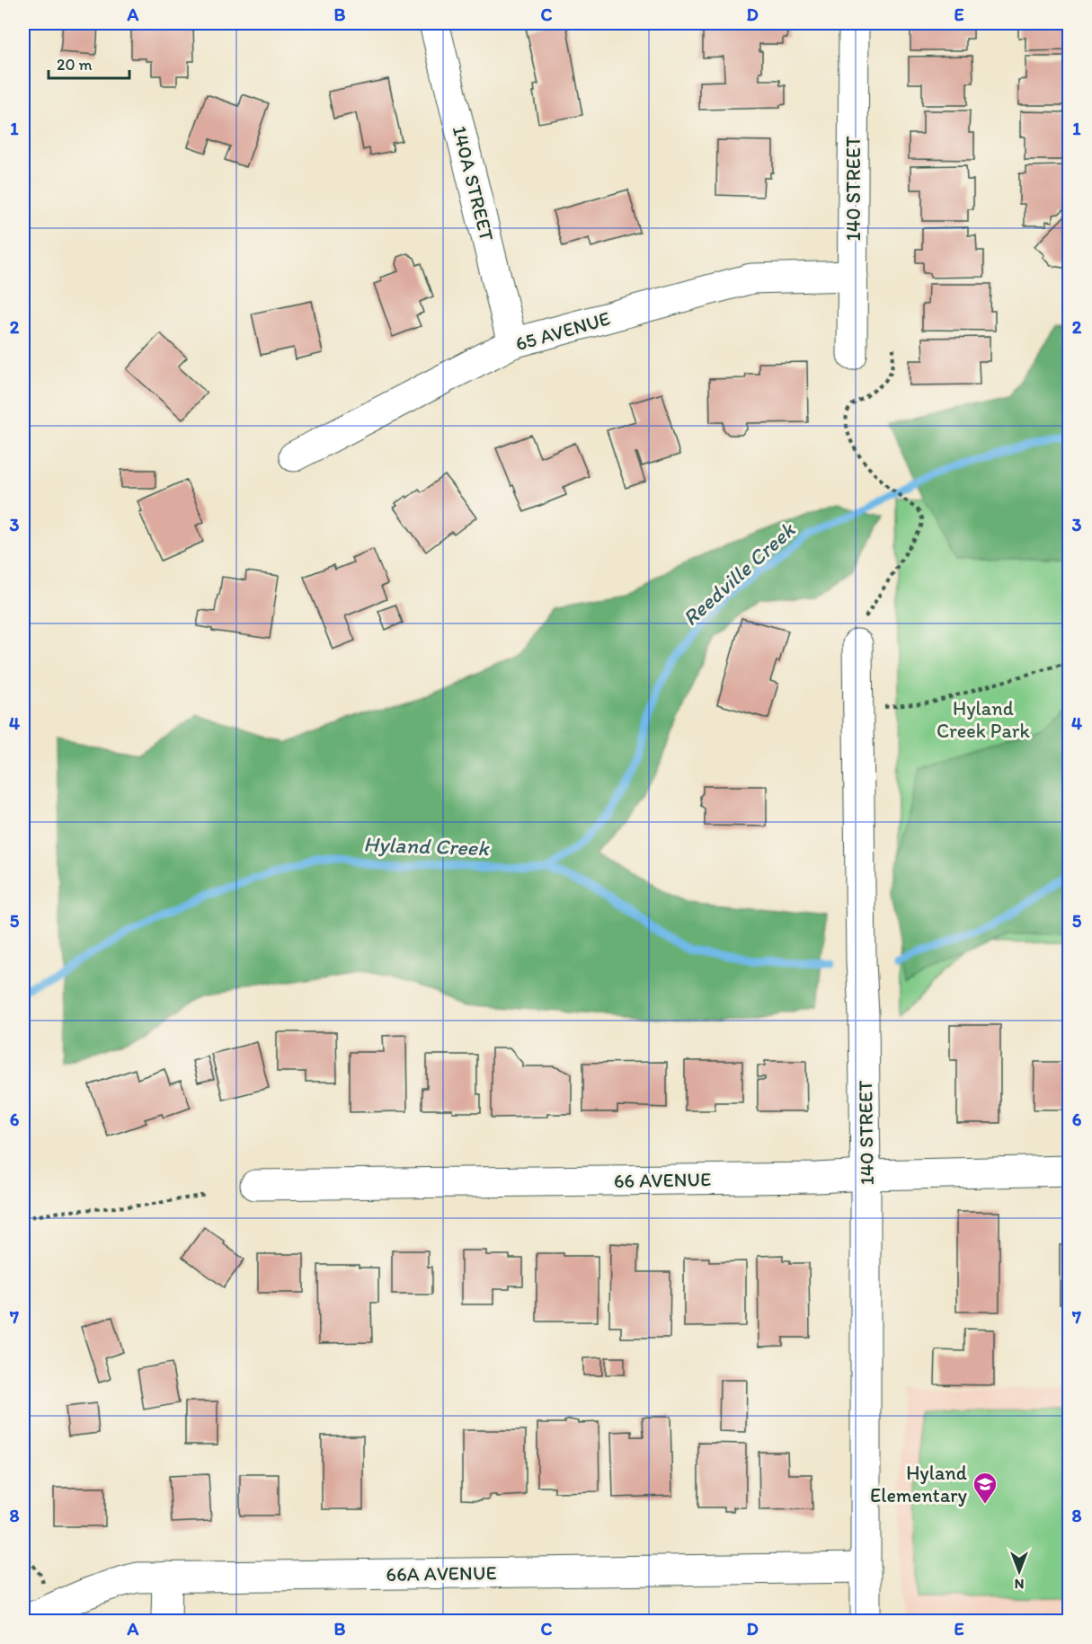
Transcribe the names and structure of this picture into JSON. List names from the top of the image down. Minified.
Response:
{"streets":{"street":["140A STREET","140 STREET","65 AVENUE","66 AVENUE","66A AVENUE"]},"crossings":[["140A STREET","65 AVENUE"],["140 STREET","65 AVENUE"],["140 STREET","66 AVENUE"],["140 STREET","66A AVENUE"]],"water":["Reedville Creek","Hyland Creek"],"parks":["Hyland Creek Park"],"places":{"school or university":["Hyland Elementary"]},"scale_bar":"20 m","north":"bottom","grid":{"columns":["A","B","C","D","E"],"rows":["1","2","3","4","5","6","7","8"]}}
